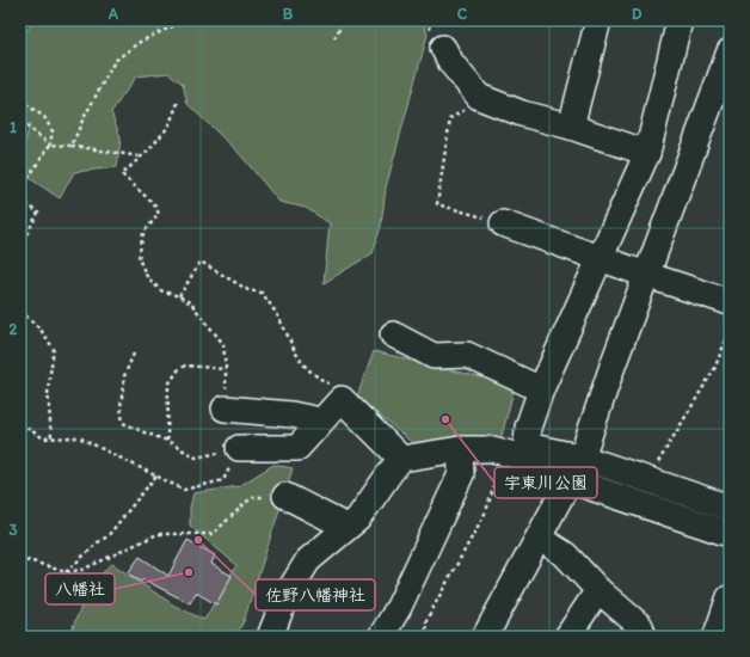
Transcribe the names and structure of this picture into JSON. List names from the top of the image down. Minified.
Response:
{"places":["宇東川公園","佐野八幡神社","八幡社"],"grid":{"columns":["A","B","C","D"],"rows":["1","2","3"]}}
